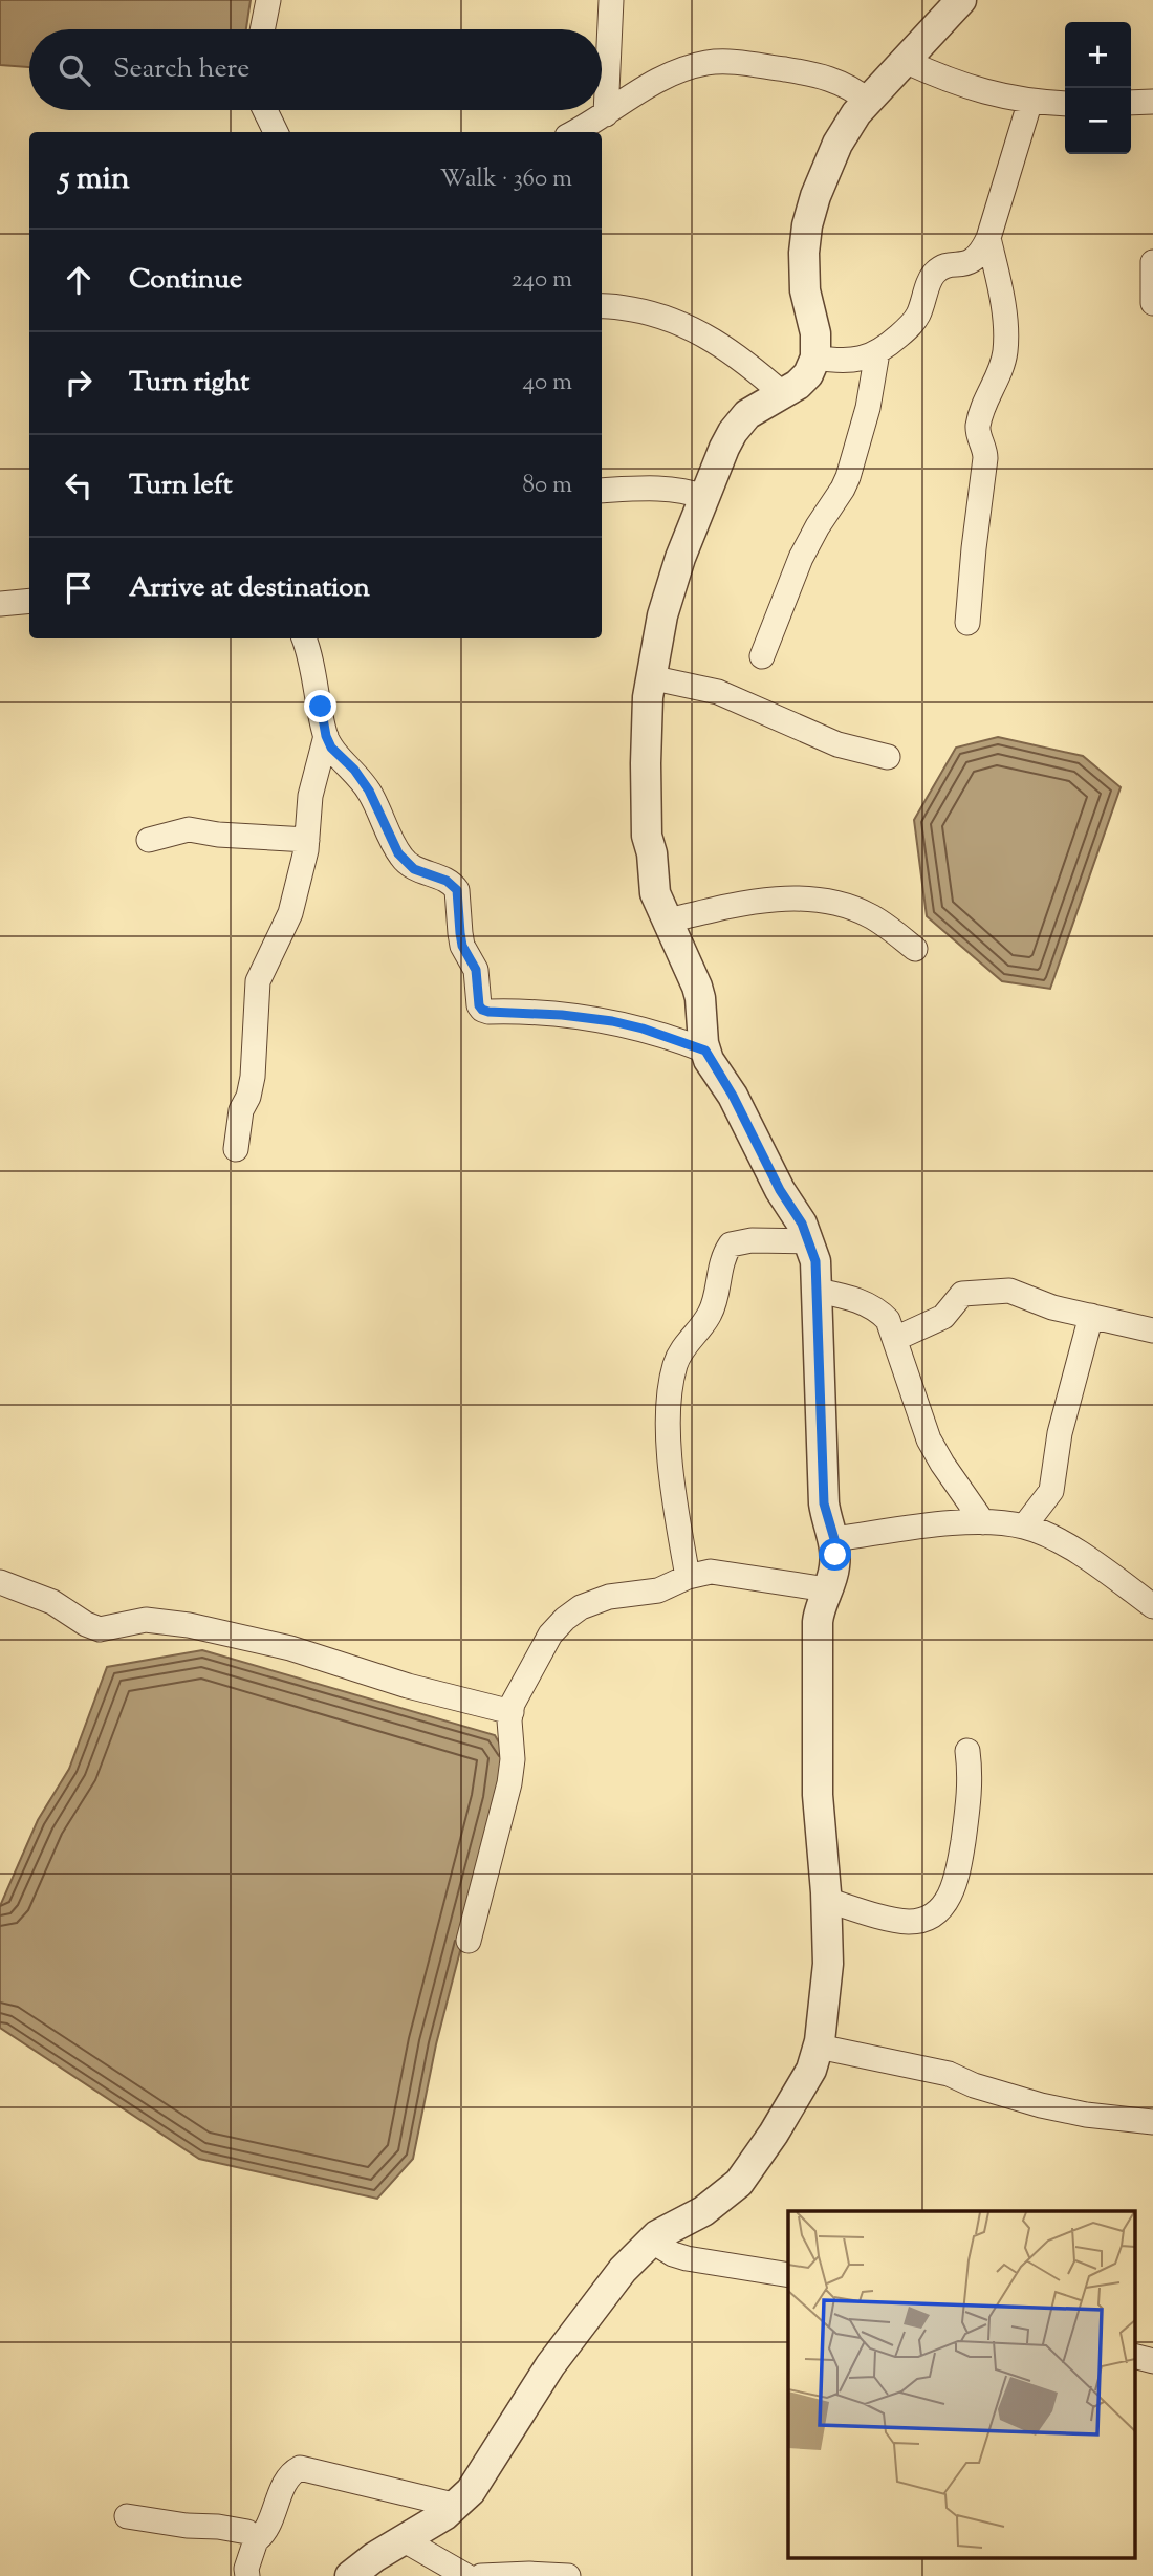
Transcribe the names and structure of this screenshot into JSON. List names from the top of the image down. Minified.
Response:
{"page":{"map_buttons":["+","−"],"search":"Search here","heading":["5 min","Walk · 360 m"],"list":[["Continue","240 m"],["Turn right","40 m"],["Turn left","80 m"],"Arrive at destination"]}}
